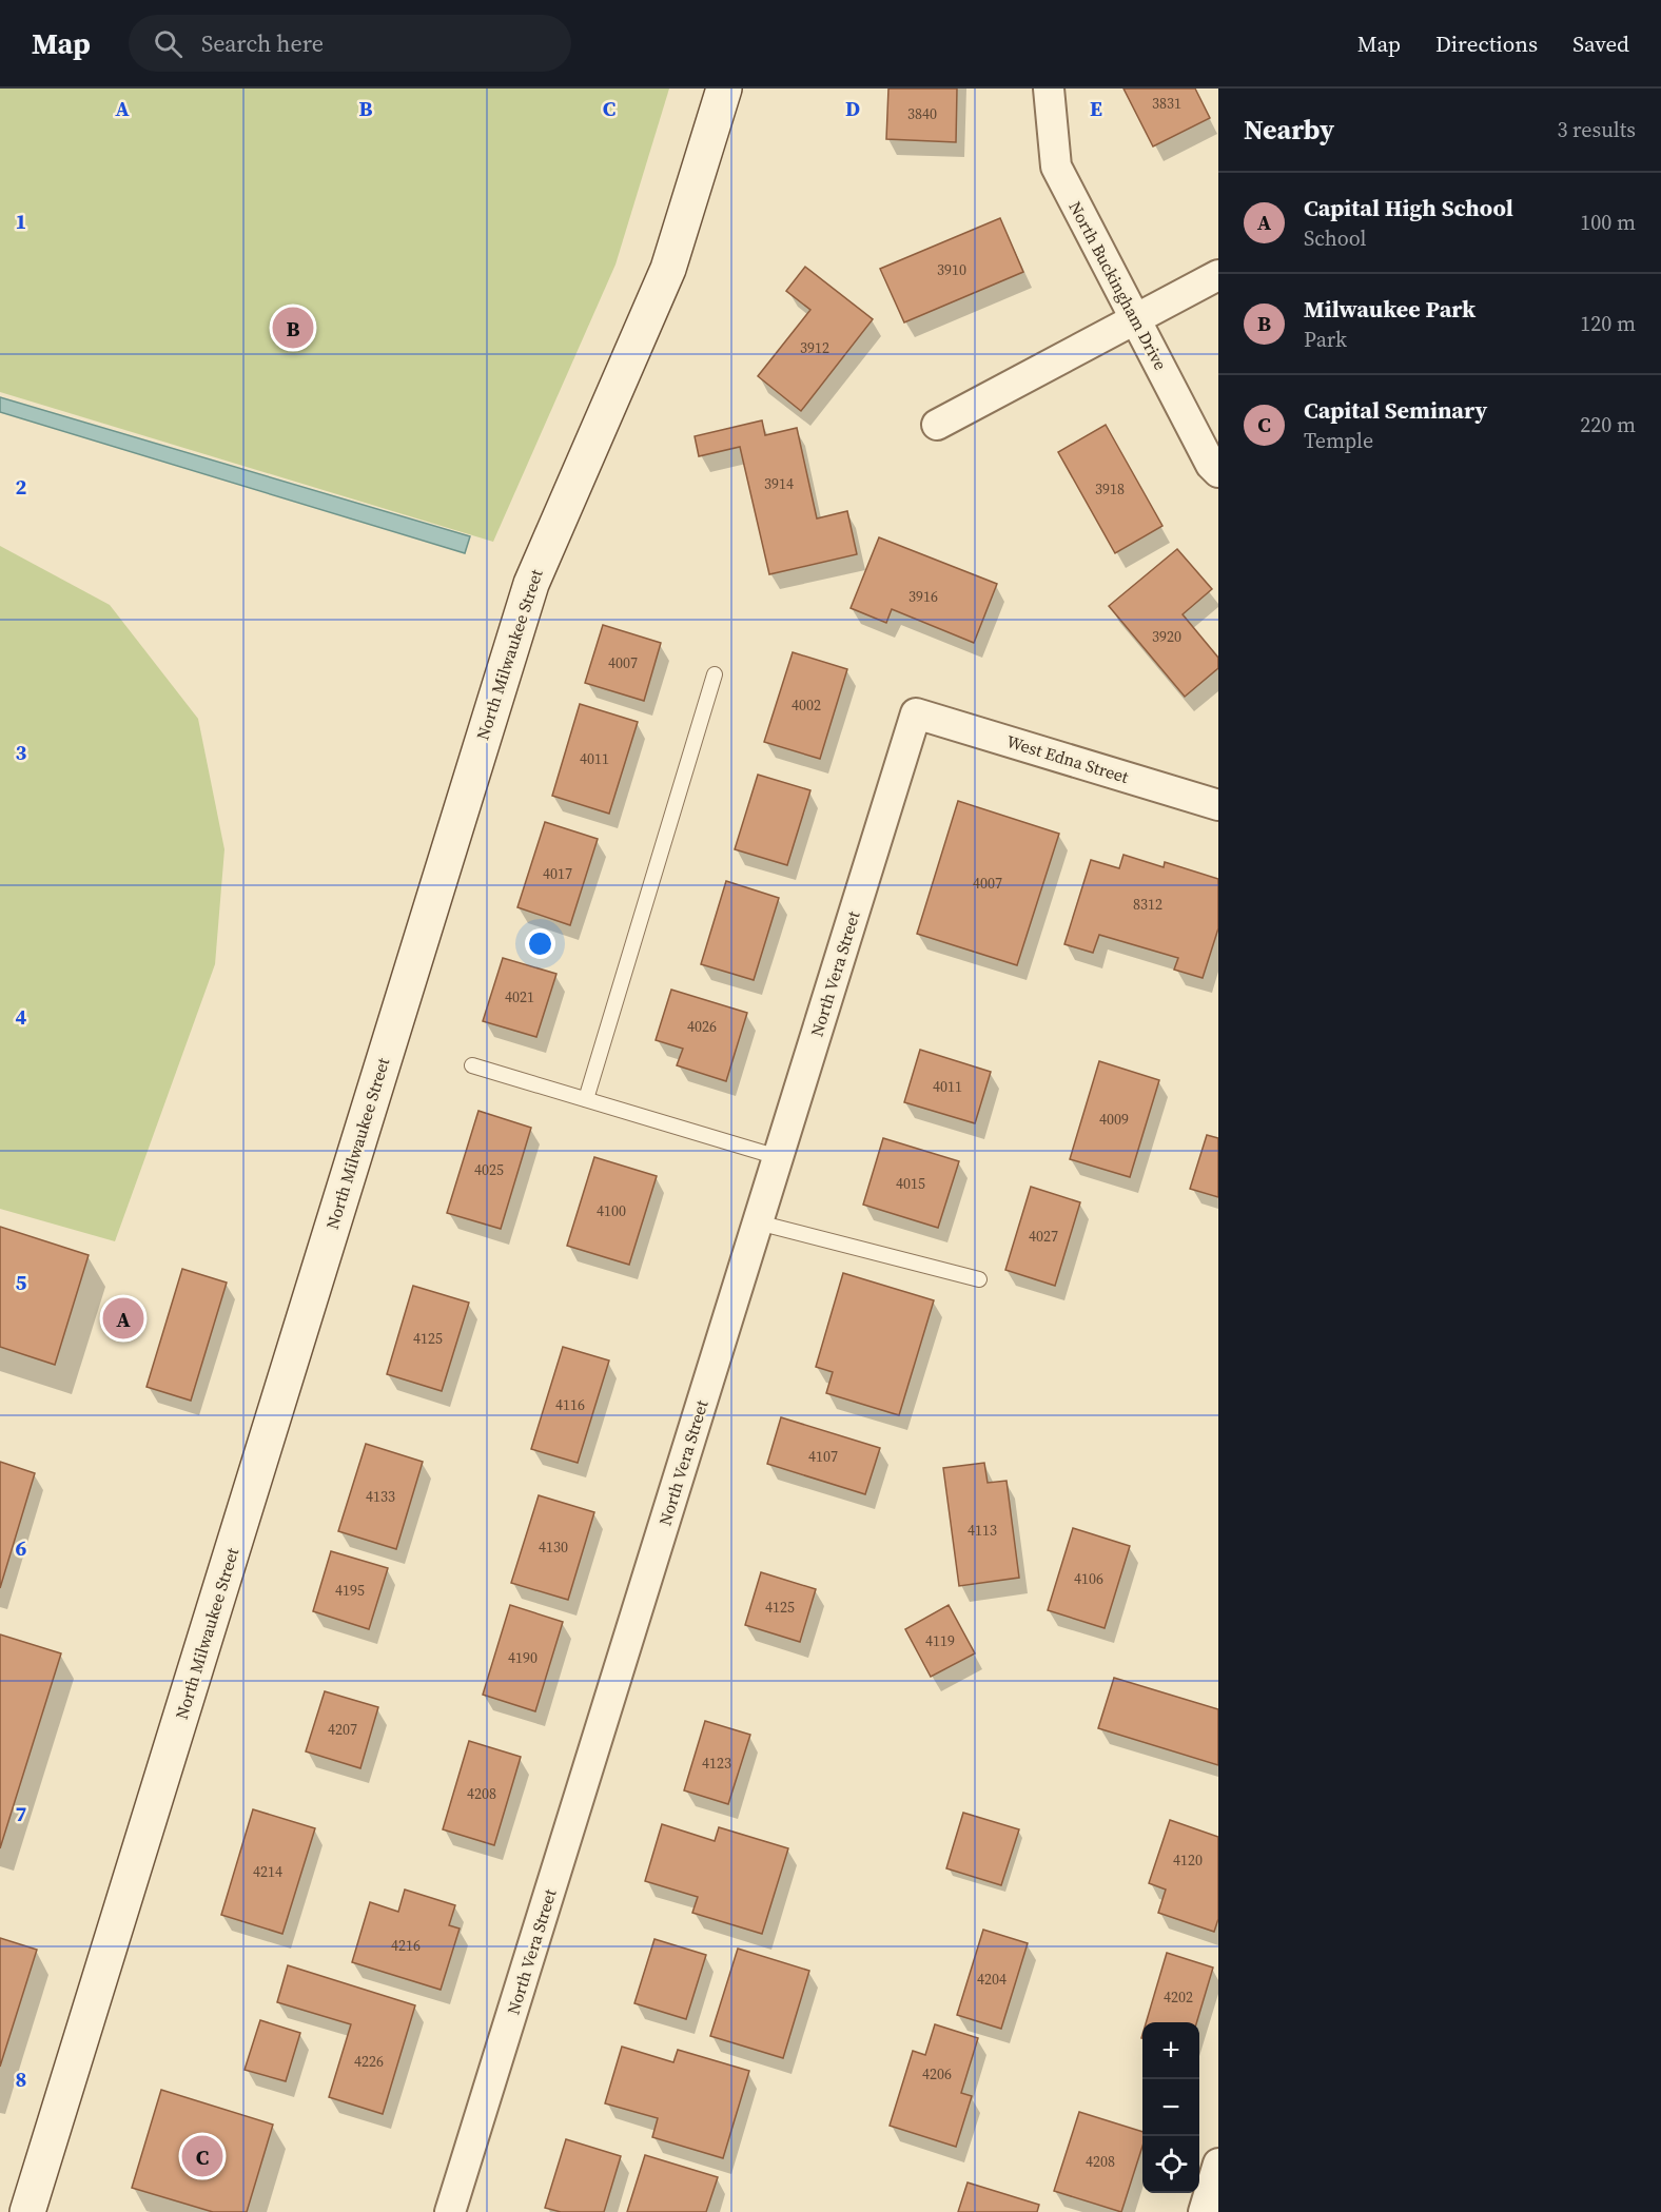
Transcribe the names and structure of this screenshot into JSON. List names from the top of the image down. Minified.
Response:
{"streets":{"street":["North Buckingham Drive","North Milwaukee Street","West Edna Street","North Vera Street"]},"crossings":[["West Edna Street","North Vera Street"]],"house_numbers":["3831","3840","3910","3912","3914","3918","3916","3920","4007","4002","4011","4017","4007","8312","4021","4026","4011","4009","4025","4015","4100","4027","4125","4116","4107","4133","4113","4130","4106","4195","4125","4119","4190","4207","4123","4208","4120","4214","4216","4204","4202","4226","4206","4208"],"page":{"header":"Map","search":"Search here","nav":["Map","Directions","Saved"],"heading":["Nearby","3 results"],"list":[{"mark":"A","name":"Capital High School","note":"School","value":"100 m"},{"mark":"B","name":"Milwaukee Park","note":"Park","value":"120 m"},{"mark":"C","name":"Capital Seminary","note":"Temple","value":"220 m"}],"pins":["B","A","C"],"map_buttons":["+","−"]},"grid":{"columns":["A","B","C","D","E"],"rows":["1","2","3","4","5","6","7","8"]}}
